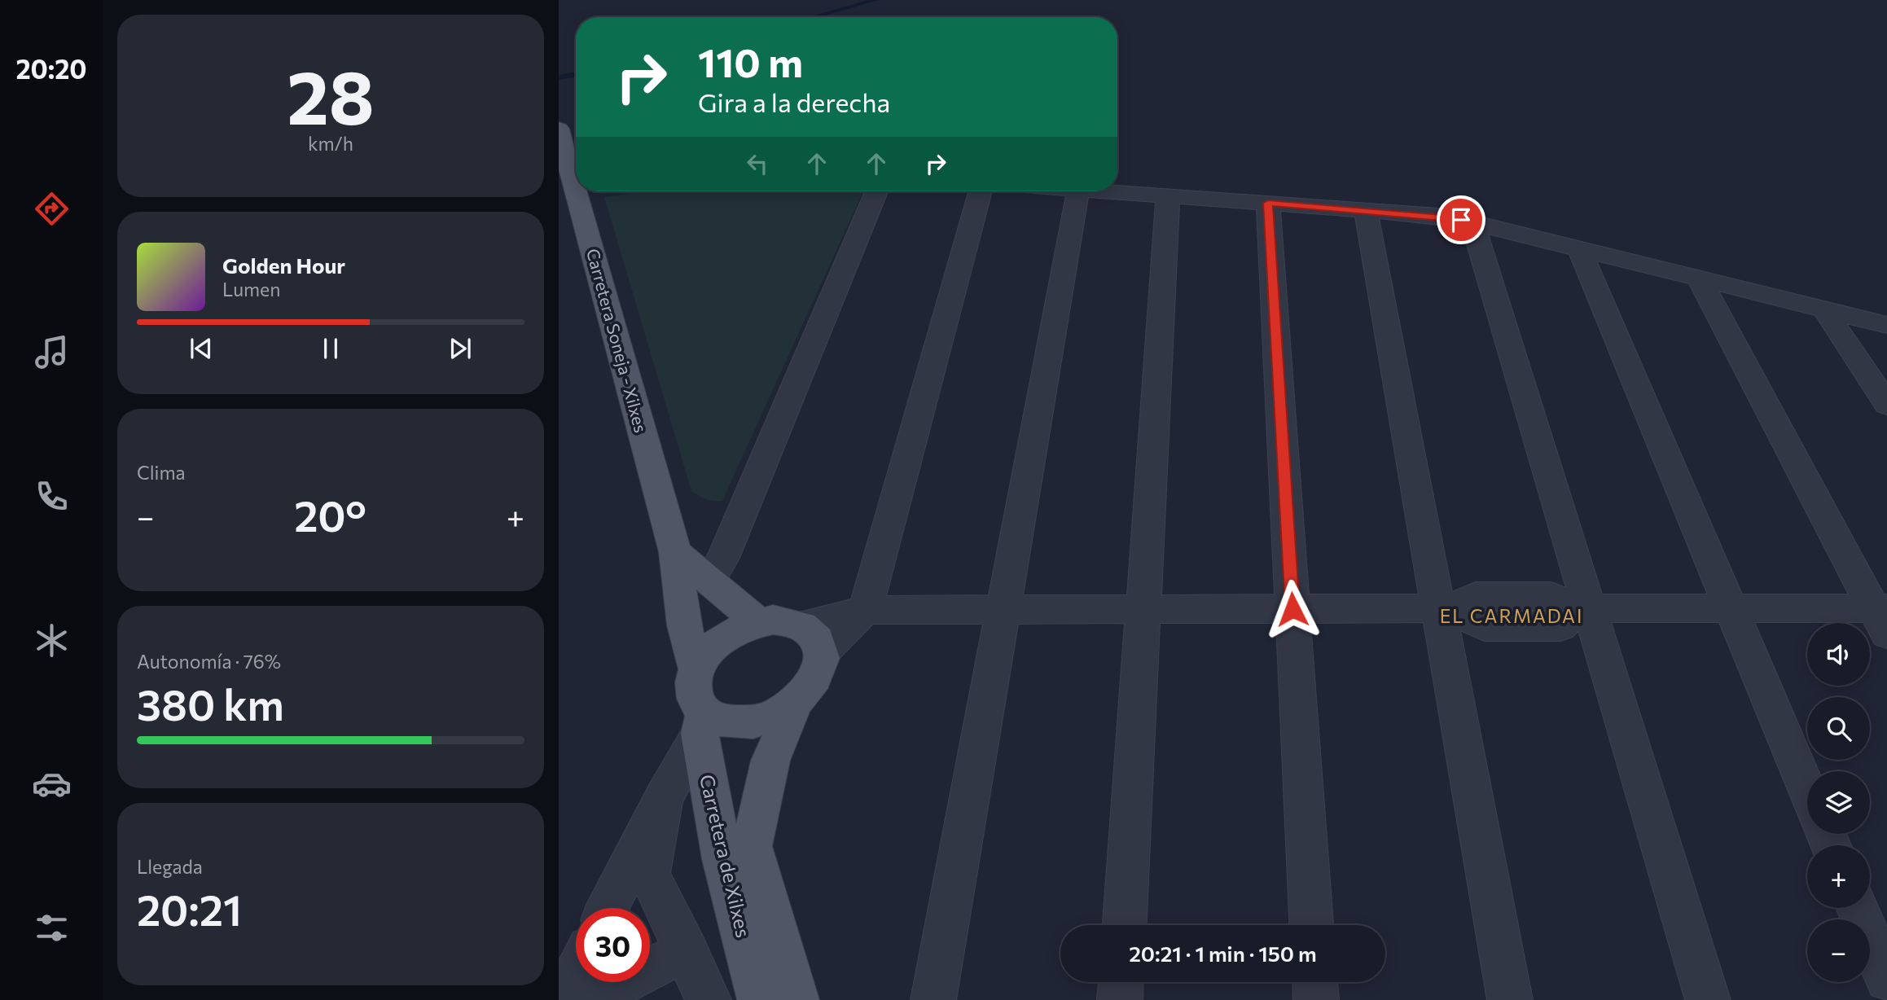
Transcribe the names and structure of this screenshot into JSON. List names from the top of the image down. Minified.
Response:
{"streets":{"main road":["Carretera Soneja - Xilxes","Carretera de Xilxes"]},"districts":["EL CARMADAI"],"page":{"tabs":"20:20","tile":[["28","km/h"],"Clima",["Autonomía · 76%","380 km"],["Llegada","20:21"]],"turn":["110 m","Gira a la derecha"],"song":["Golden Hour","Lumen"],"heat":["−","20°","+"],"map_buttons":["+","−"],"limit":"30","trip":"20:21 · 1 min · 150 m"}}
